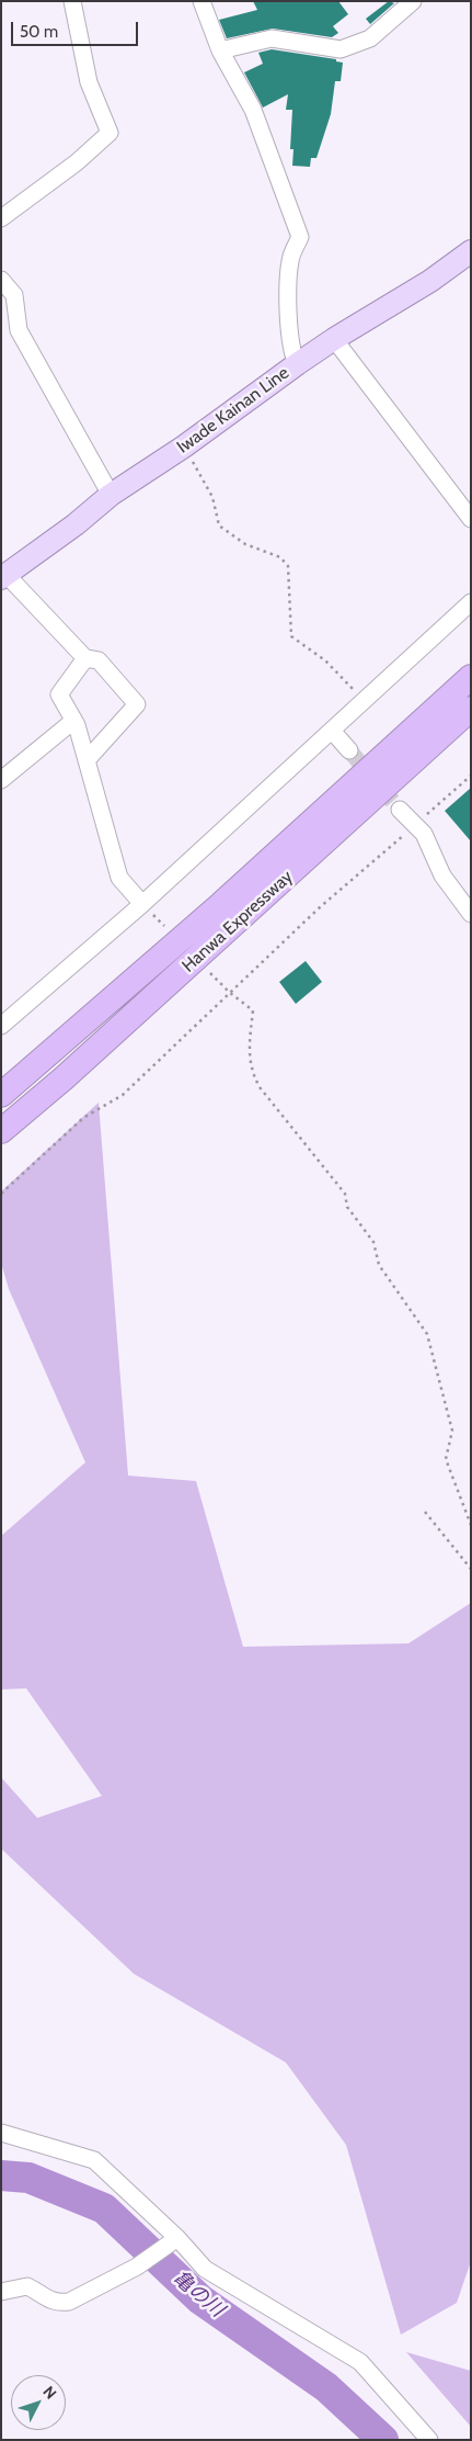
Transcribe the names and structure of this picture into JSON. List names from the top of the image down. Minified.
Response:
{"streets":{"highway":["Hanwa Expressway"],"main road":["Iwade Kainan Line"]},"water":["亀の川"],"scale_bar":"50 m","north":"top right"}
